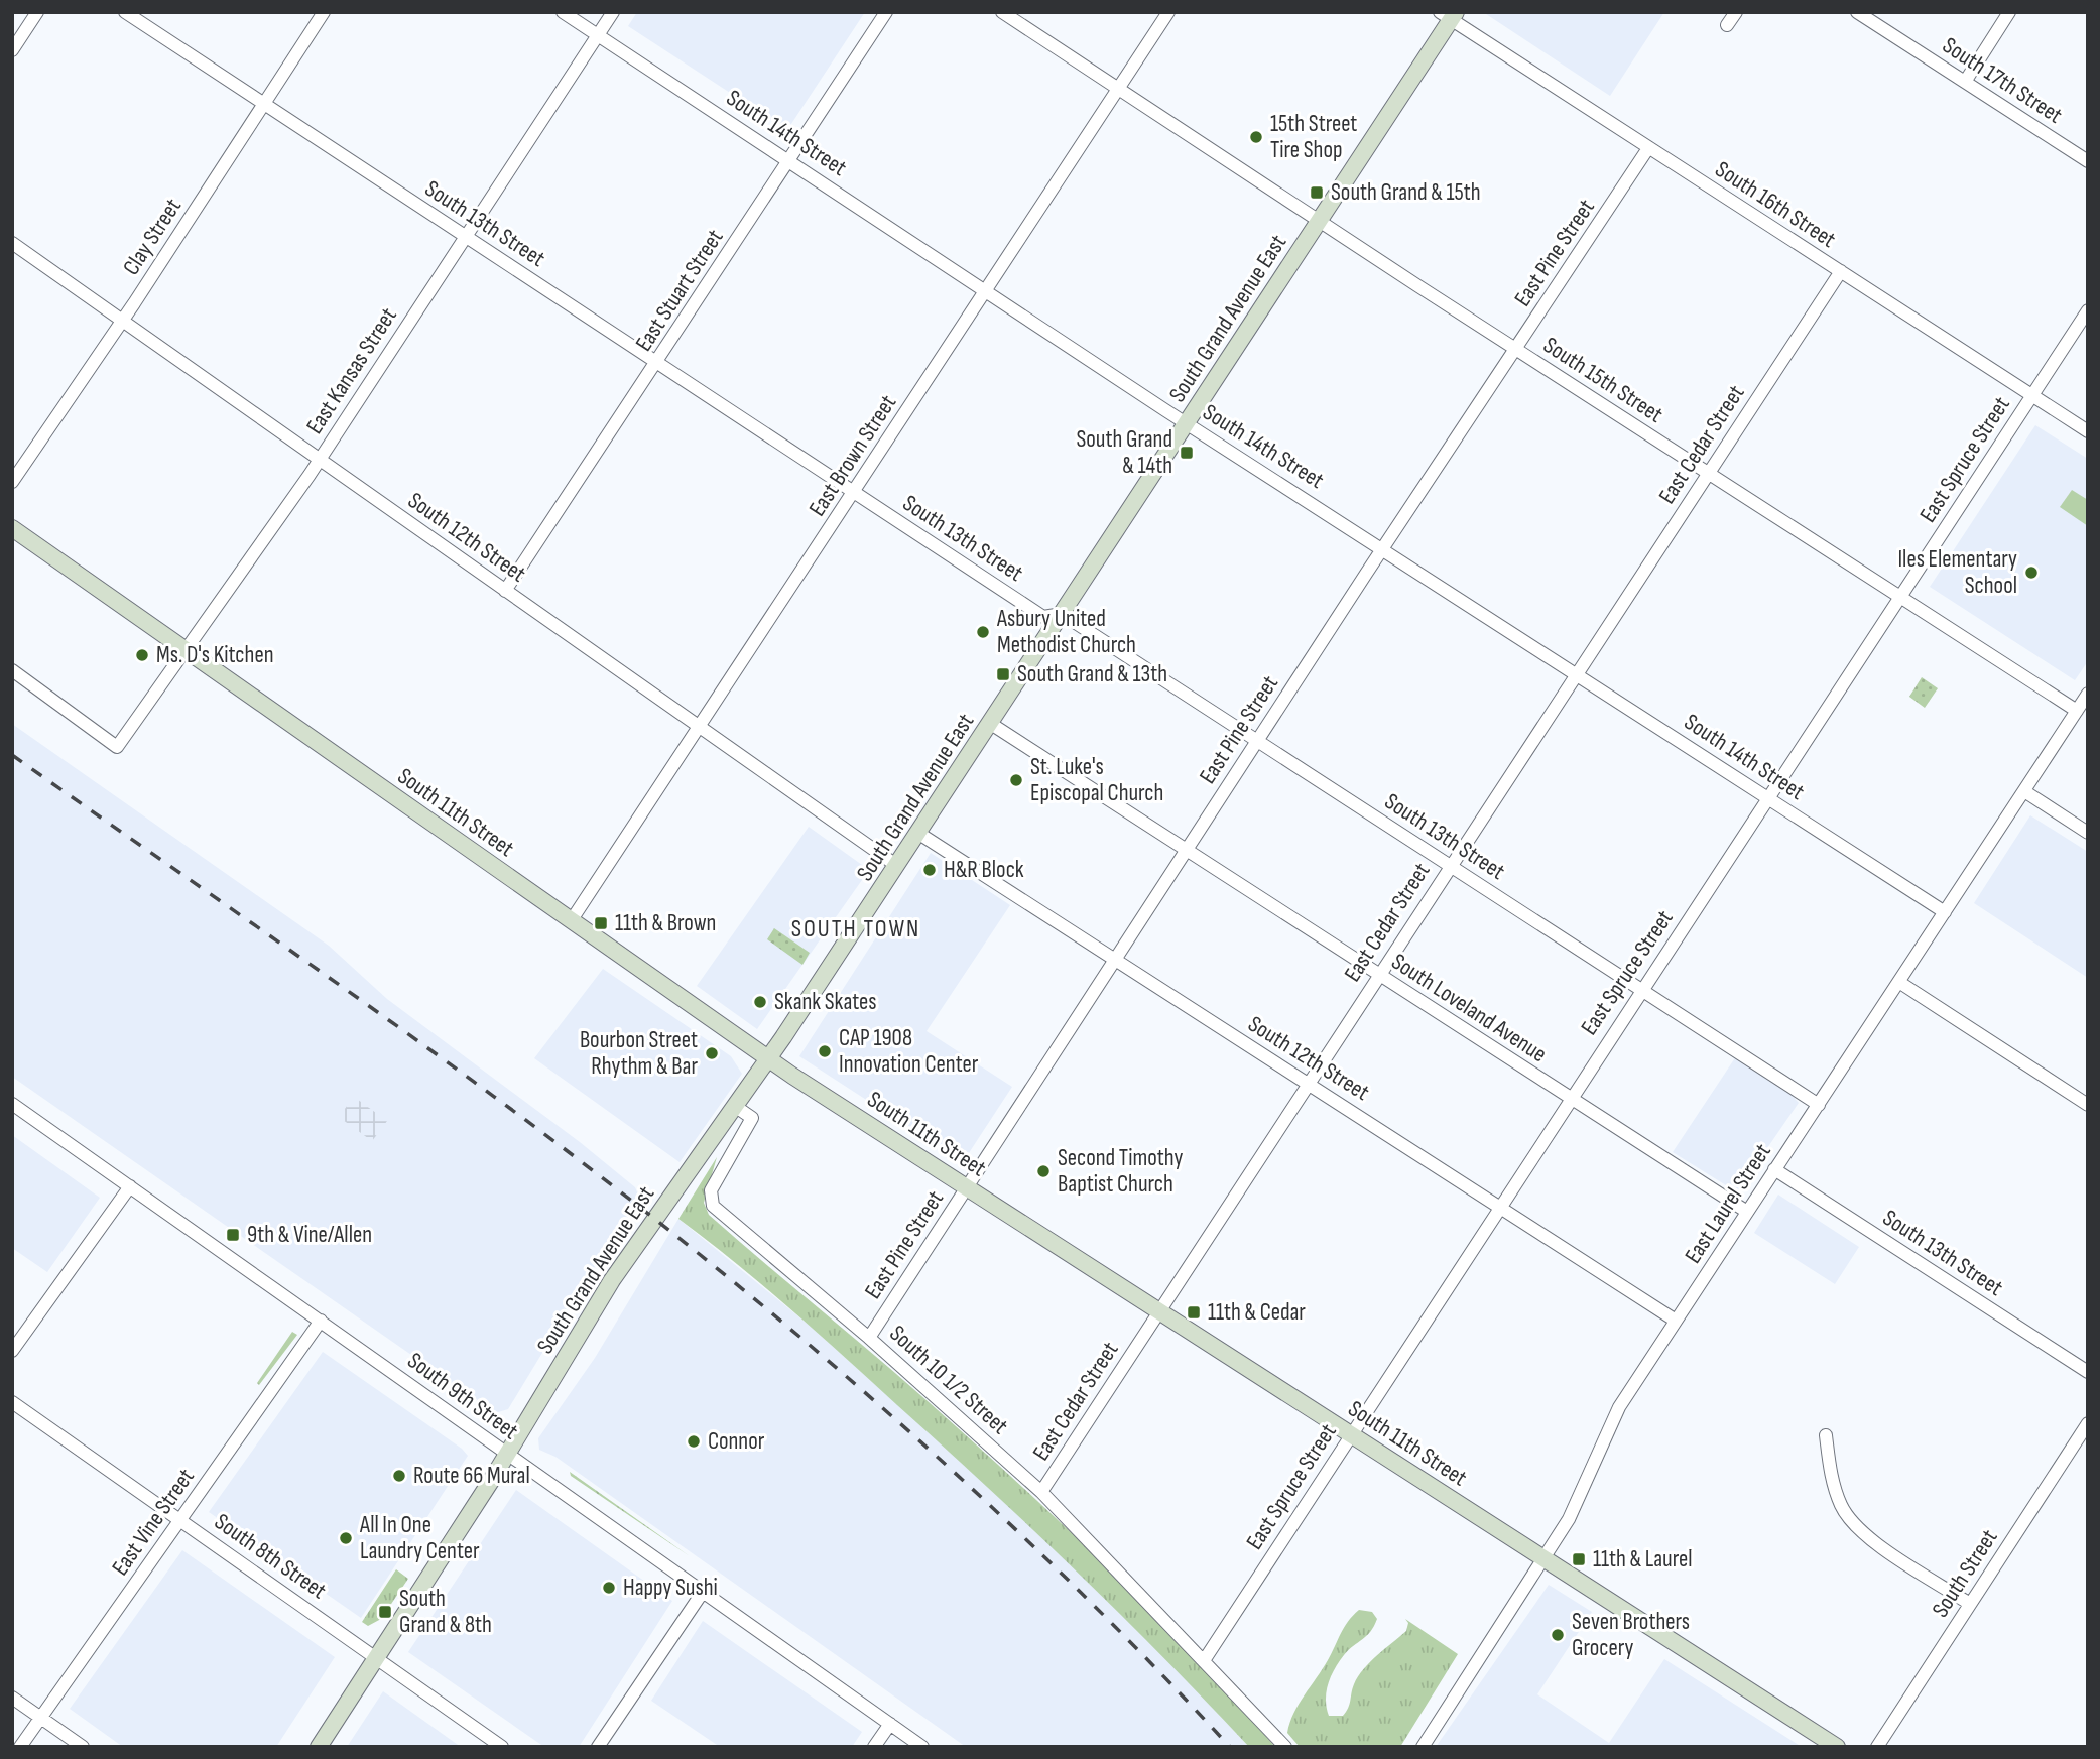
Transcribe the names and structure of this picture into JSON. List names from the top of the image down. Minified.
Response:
{"streets":{"street":["South 17th Street","South 14th Street","South 16th Street","South 13th Street","Clay Street","East Pine Street","East Stuart Street","South Grand Avenue East","East Kansas Street","South 15th Street","East Cedar Street","East Brown Street","East Spruce Street","South 12th Street","South 11th Street","South Loveland Avenue","East Laurel Street","South 10 1/2 Street","South 9th Street","East Vine Street","South 8th Street","South Street"]},"crossings":[["South 14th Street","East Pine Street"],["South 14th Street","East Stuart Street"],["South 14th Street","South Grand Avenue East"],["South 14th Street","East Kansas Street"],["South 14th Street","East Cedar Street"],["South 14th Street","East Brown Street"],["South 14th Street","East Spruce Street"],["South 14th Street","East Laurel Street"],["South 16th Street","East Pine Street"],["South 16th Street","South Grand Avenue East"],["South 16th Street","East Cedar Street"],["South 16th Street","East Spruce Street"],["South 13th Street","Clay Street"],["South 13th Street","East Pine Street"],["South 13th Street","East Stuart Street"],["South 13th Street","South Grand Avenue East"],["South 13th Street","East Kansas Street"],["South 13th Street","East Cedar Street"],["South 13th Street","East Brown Street"],["South 13th Street","East Spruce Street"],["South 13th Street","East Laurel Street"],["Clay Street","South 12th Street"],["East Pine Street","South 15th Street"],["East Pine Street","South 12th Street"],["East Pine Street","South 11th Street"],["East Pine Street","South Loveland Avenue"],["East Pine Street","South 10 1/2 Street"],["East Stuart Street","South 12th Street"],["South Grand Avenue East","South 15th Street"],["South Grand Avenue East","South 12th Street"],["South Grand Avenue East","South 11th Street"],["South Grand Avenue East","South Loveland Avenue"],["South Grand Avenue East","South 10 1/2 Street"],["South Grand Avenue East","South 9th Street"],["South Grand Avenue East","South 8th Street"],["East Kansas Street","South 12th Street"],["East Kansas Street","South 11th Street"],["South 15th Street","East Cedar Street"],["South 15th Street","East Brown Street"],["South 15th Street","East Spruce Street"],["South 15th Street","East Laurel Street"],["East Cedar Street","South 12th Street"],["East Cedar Street","South 11th Street"],["East Cedar Street","South Loveland Avenue"],["East Cedar Street","South 10 1/2 Street"],["East Brown Street","South 12th Street"],["East Brown Street","South 11th Street"],["East Spruce Street","South 12th Street"],["East Spruce Street","South 11th Street"],["East Spruce Street","South Loveland Avenue"],["East Spruce Street","South 10 1/2 Street"],["South 12th Street","East Laurel Street"],["South 11th Street","East Laurel Street"],["South Loveland Avenue","East Laurel Street"],["South 9th Street","East Vine Street"],["East Vine Street","South 8th Street"]],"districts":["SOUTH TOWN"],"places":{"other":["15th Street Tire Shop","Iles Elementary School","Asbury United Methodist Church","Ms. D's Kitchen","St. Luke's Episcopal Church","H&R Block","Skank Skates","CAP 1908 Innovation Center","Bourbon Street Rhythm & Bar","Second Timothy Baptist Church","Connor","Route 66 Mural","All In One Laundry Center","Happy Sushi","Seven Brothers Grocery"],"transit":["South Grand & 15th","South Grand & 14th","South Grand & 13th","11th & Brown","9th & Vine/Allen","11th & Cedar","11th & Laurel","South Grand & 8th"]}}
